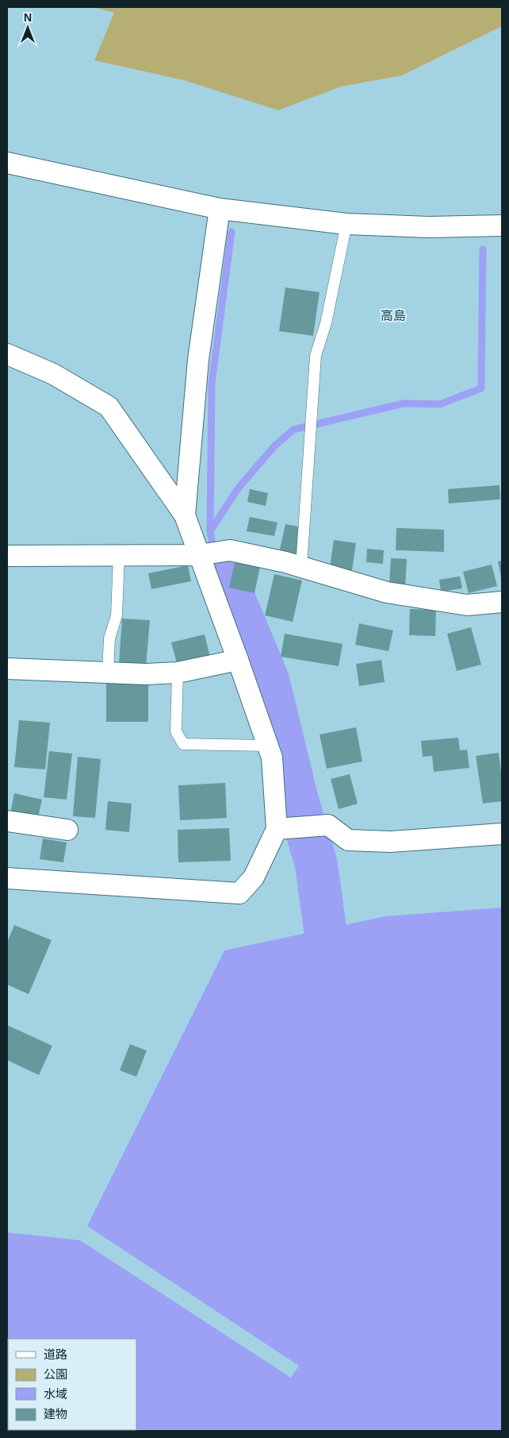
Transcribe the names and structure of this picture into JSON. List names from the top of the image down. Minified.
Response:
{"districts":["高島"],"legend":["道路","公園","水域","建物"],"north":"top"}
